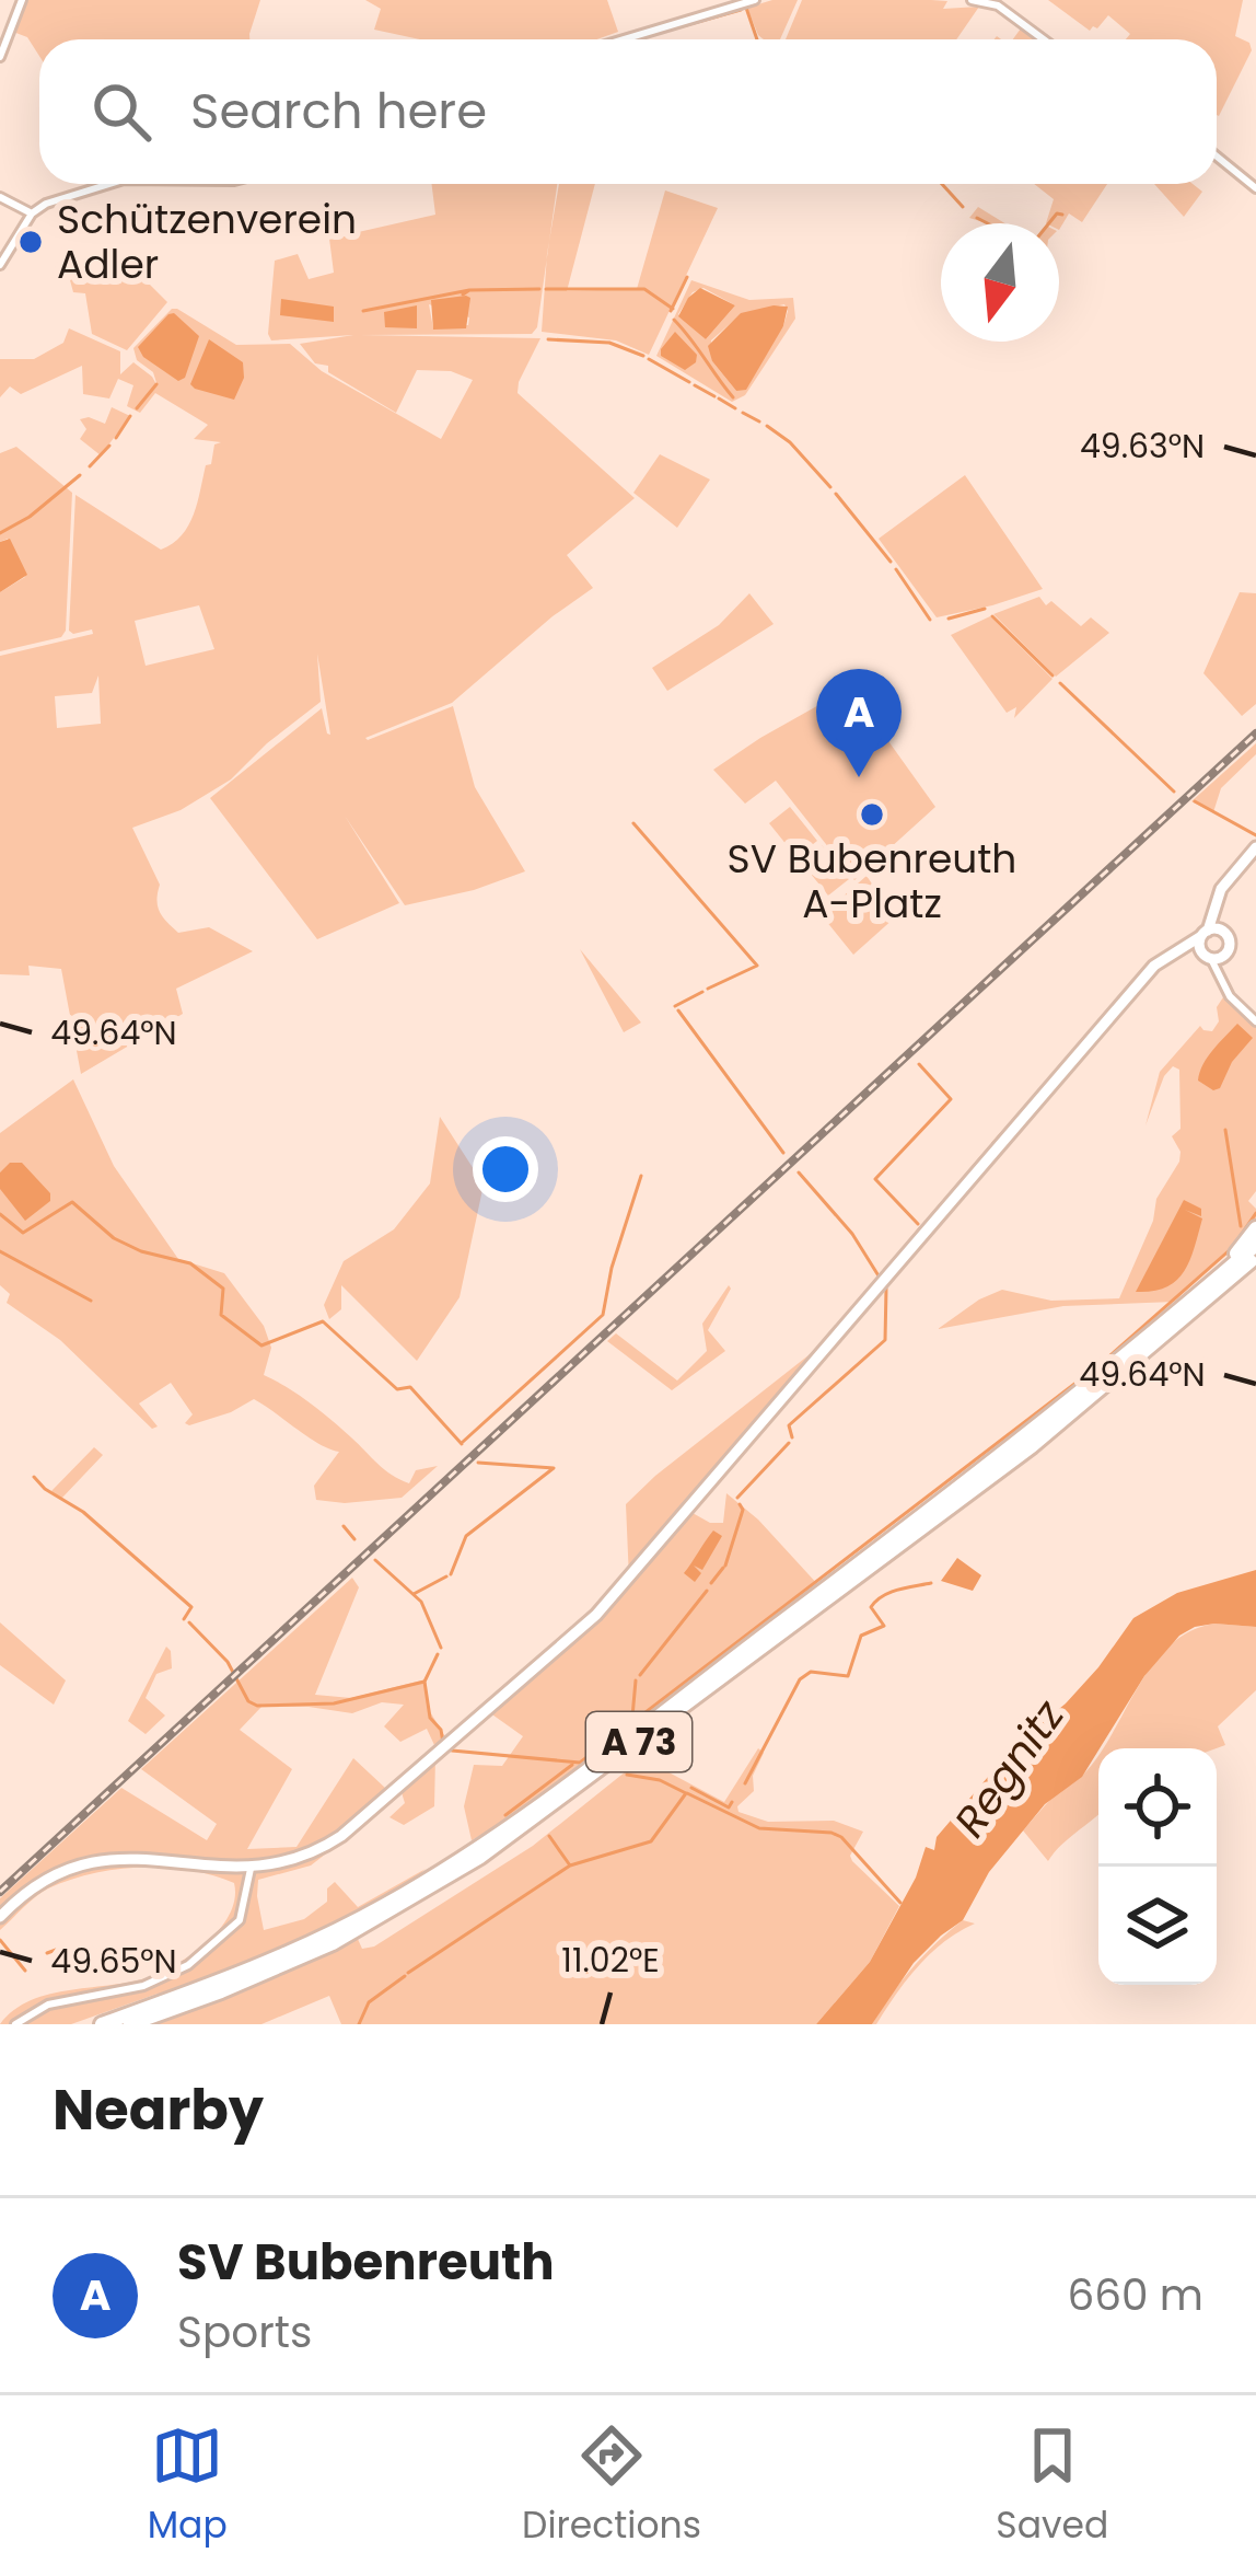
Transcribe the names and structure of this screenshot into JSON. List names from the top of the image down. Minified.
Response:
{"streets":{"highway":["A 73"]},"water":["Regnitz"],"places":["Schützenverein Adler","SV Bubenreuth A-Platz"],"north":"bottom","page":{"search":"Search here","pins":"A","heading":"Nearby","list":[{"mark":"A","name":"SV Bubenreuth","note":"Sports","value":"660 m"}],"nav":["Map","Directions","Saved"]},"coordinates":["49.63°N","49.64°N","11.02°E","49.65°N"]}
